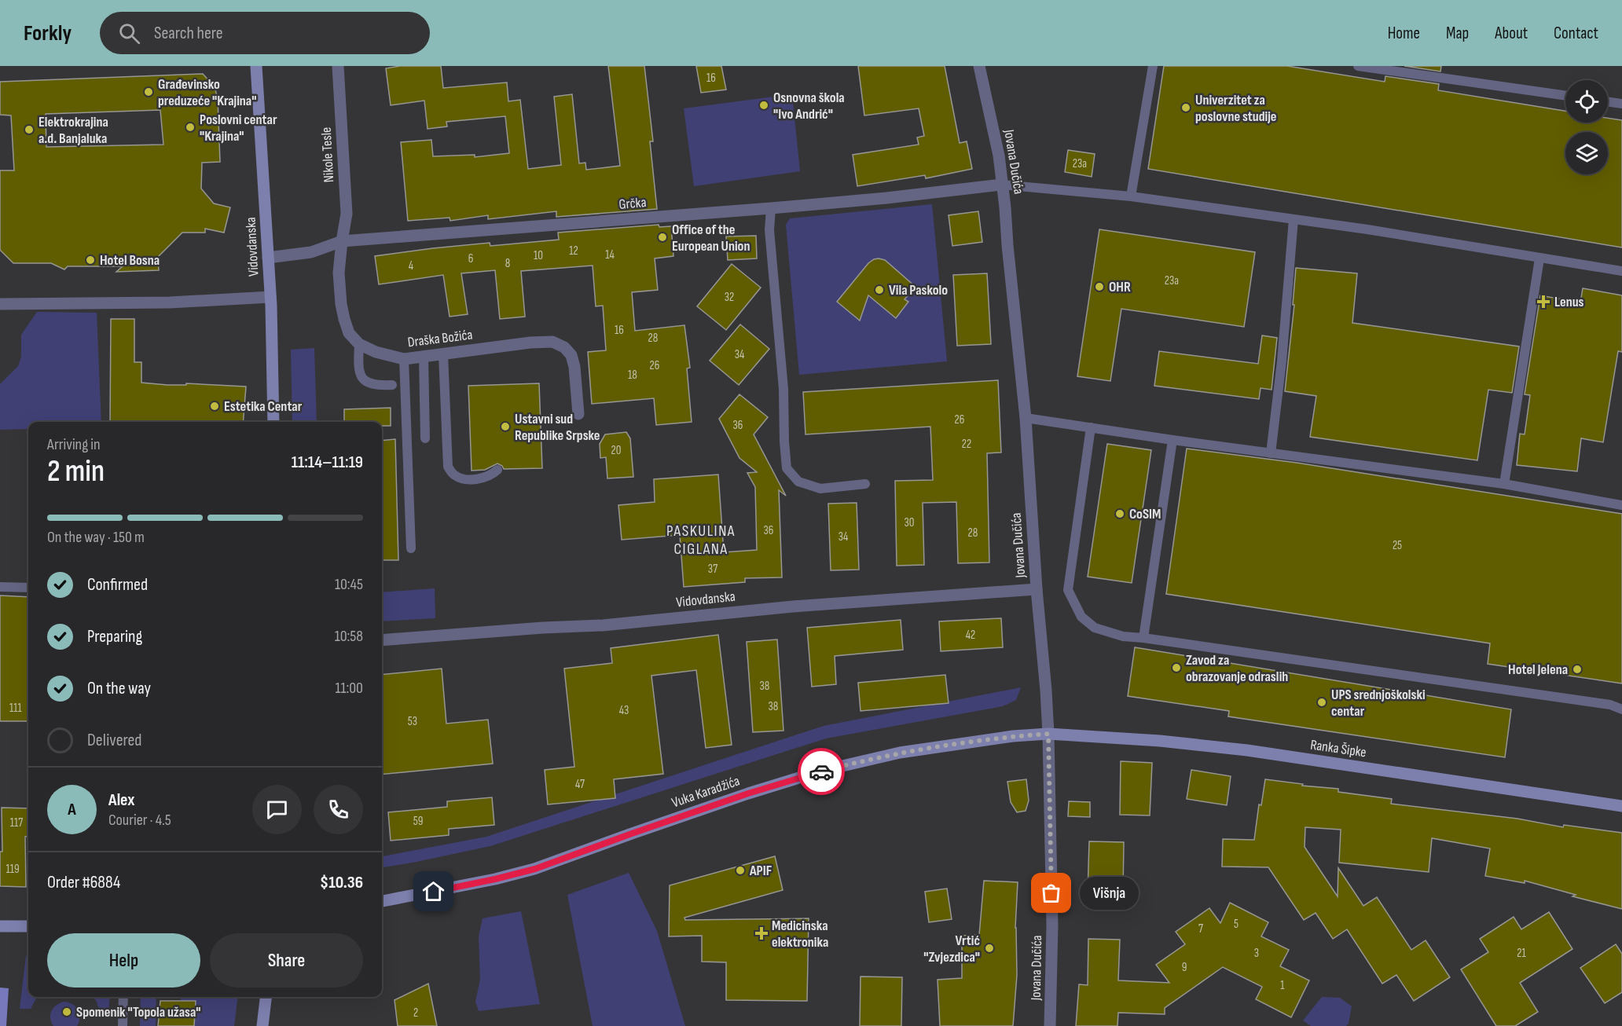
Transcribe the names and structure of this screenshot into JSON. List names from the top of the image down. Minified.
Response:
{"streets":{"main road":["Vidovdanska","Ranka Šipke","Vuka Karadžića"],"street":["Nikole Tesle","Jovana Dučića","Grčka","Draška Božića"]},"crossings":[["Nikole Tesle","Grčka"],["Jovana Dučića","Grčka"],["Jovana Dučića","Vidovdanska"],["Jovana Dučića","Ranka Šipke"],["Jovana Dučića","Vuka Karadžića"],["Grčka","Vidovdanska"],["Ranka Šipke","Vuka Karadžića"]],"districts":["PASKULINA CIGLANA"],"places":{"other":["Građevinsko preduzeće \"Krajina\"","Osnovna škola \"Ivo Andrić\"","Univerzitet za poslovne studije","Poslovni centar \"Krajina\"","Elektrokrajina a.d. Banjaluka","Office of the European Union","Hotel Bosna","OHR","Vila Paskolo","Estetika Centar","Ustavni sud Republike Srpske","CoSIM","Zavod za obrazovanje odraslih","Hotel Jelena","UPS srednjoškolski centar","APIF","Višnja","Vrtić \"Zvjezdica\"","Spomenik \"Topola užasa\""],"health":["Lenus","Medicinska elektronika"]},"house_numbers":["16","23a","12","14","10","6","8","4","23a","32","16","28","34","26","18","26","36","22","20","30","36","28","34","25","37","42","38","38","111","43","53","47","59","117","119","5","7","3","21","9","1","2"],"page":{"header":"Forkly","search":"Search here","nav":["Home","Map","About","Contact"],"heading":["2 min","Arriving in","11:14–11:19"],"panel":["Alex","Courier · 4.5","Order #6884","$10.36"],"bar":"On the way · 150 m","list":[["Confirmed","10:45"],["Preparing","10:58"],["On the way","11:00"],"Delivered"],"round":"A","bubble":"Višnja","buttons":["Help","Share"]}}
